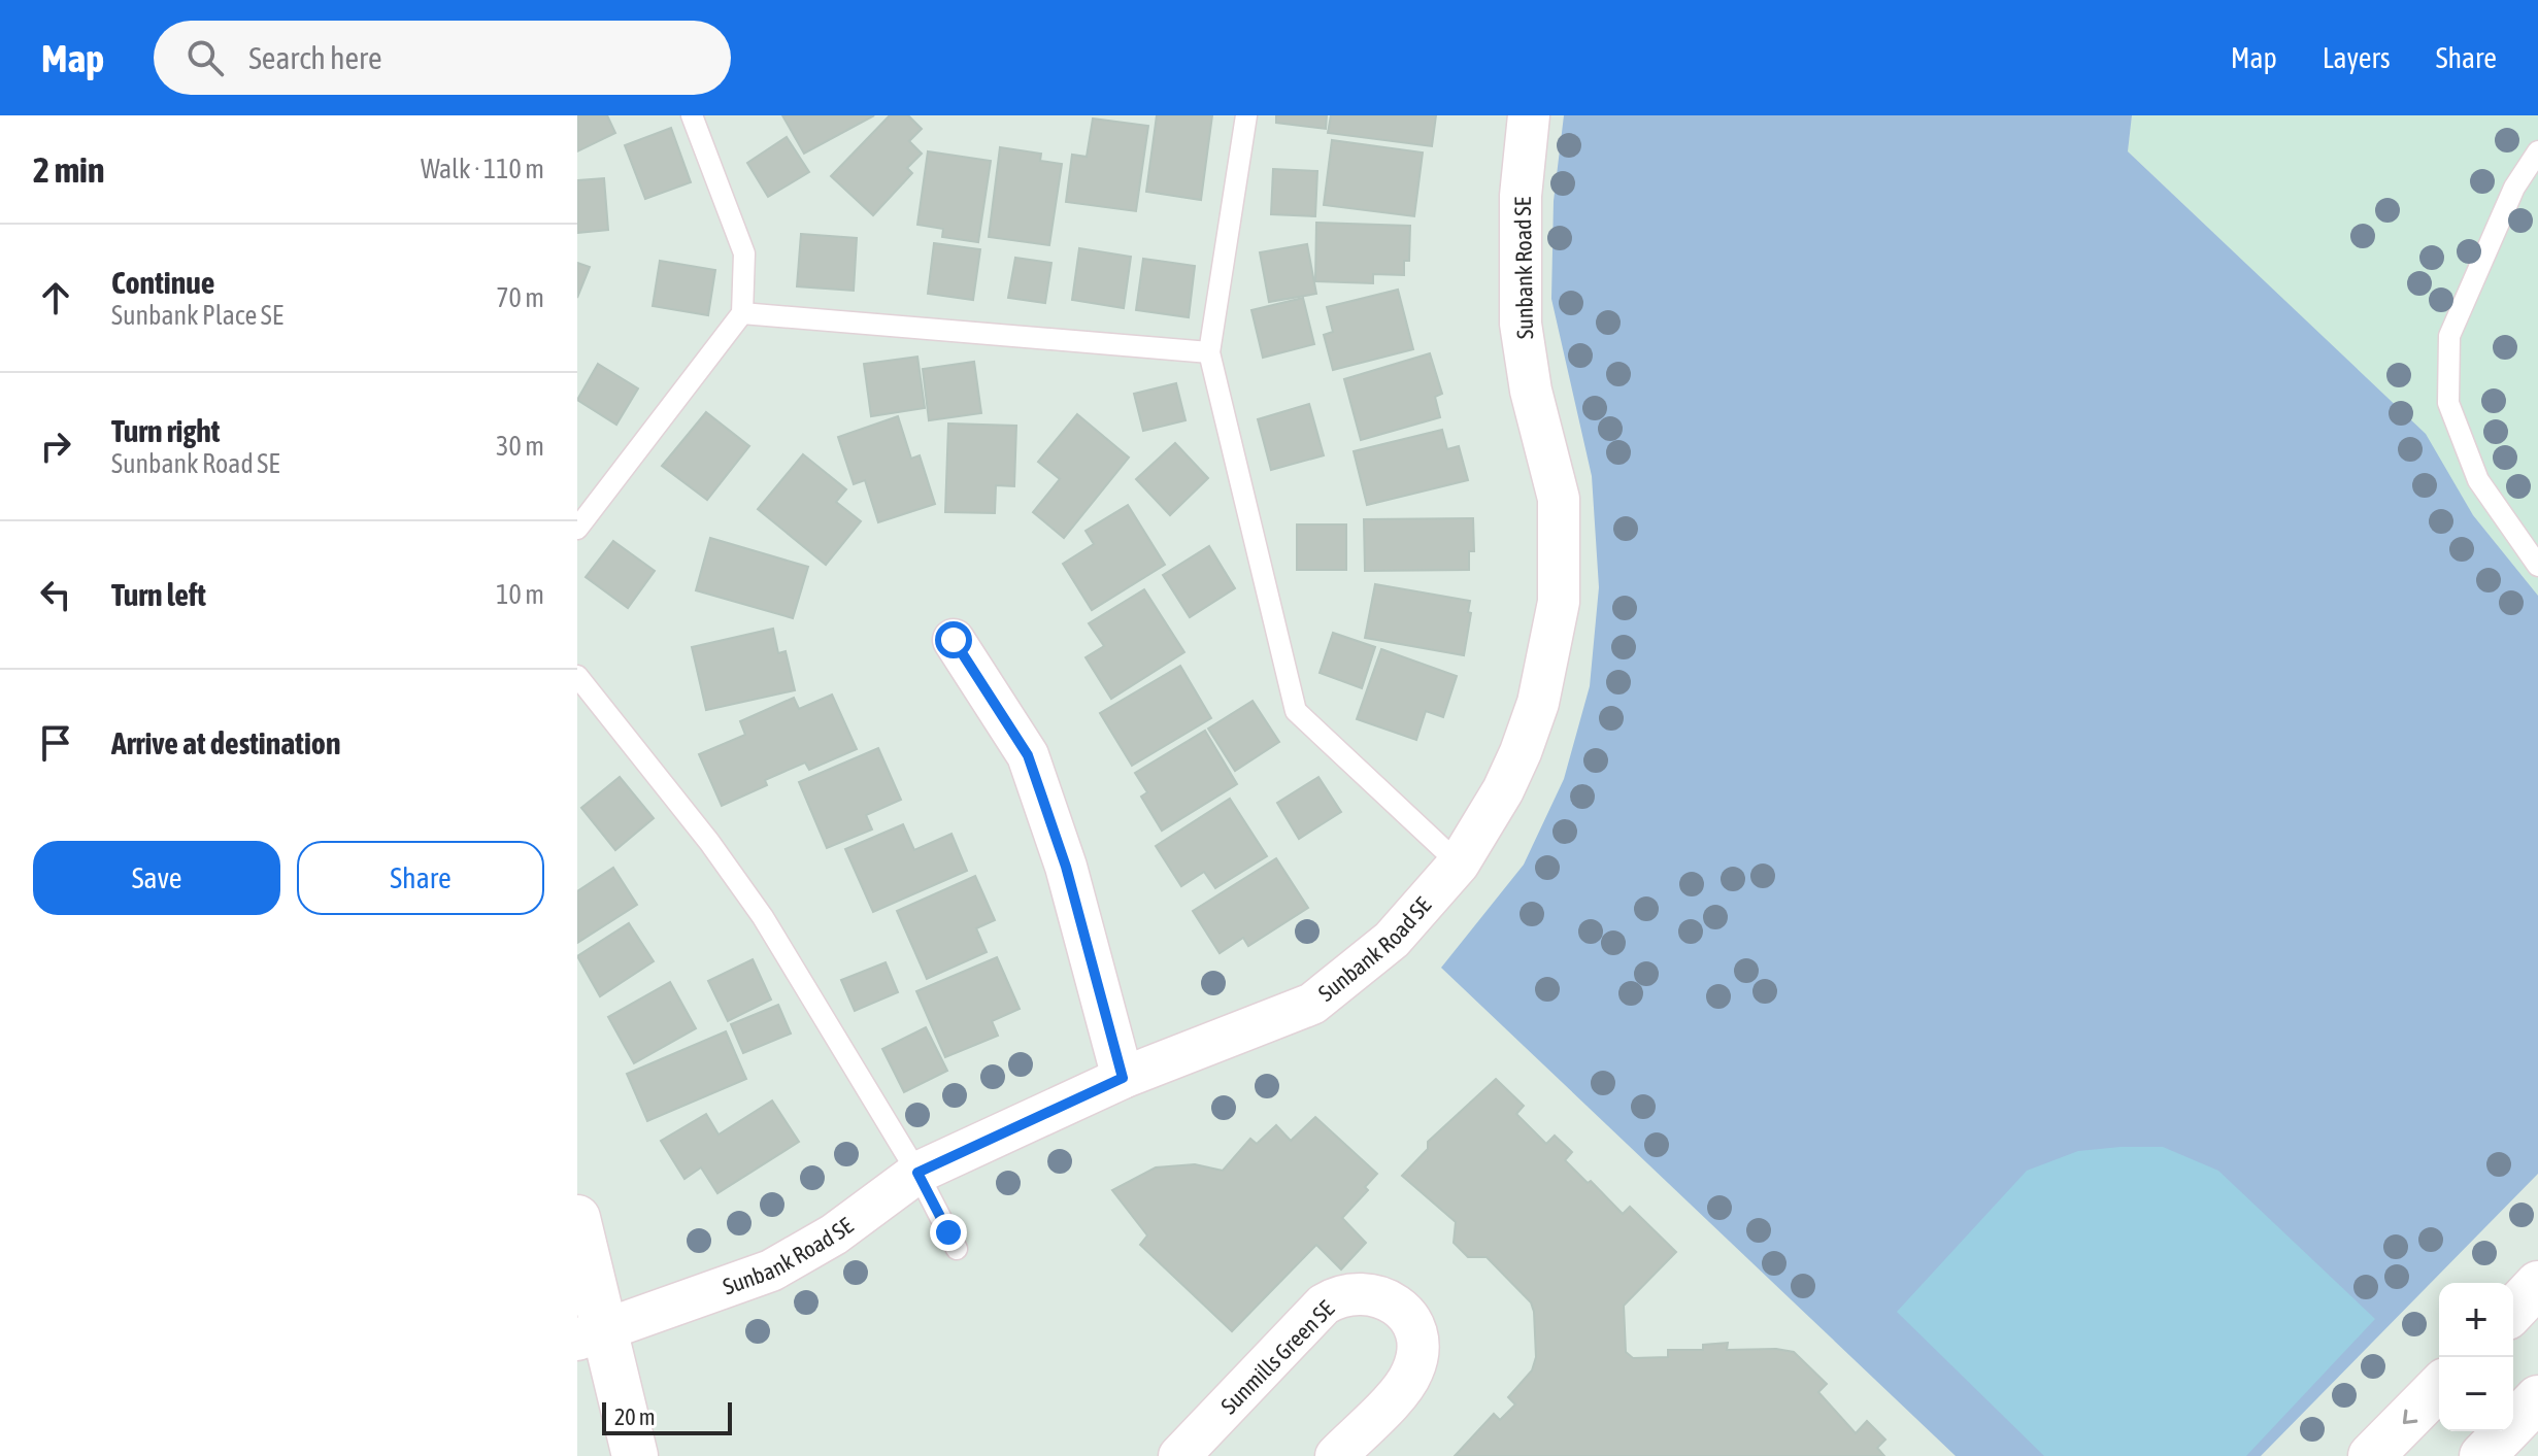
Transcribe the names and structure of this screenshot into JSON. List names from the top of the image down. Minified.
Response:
{"streets":{"street":["Sunbank Road SE","Sunmills Green SE"]},"scale_bar":"20 m","page":{"header":"Map","search":"Search here","nav":["Map","Layers","Share"],"heading":["2 min","Walk · 110 m"],"list":[["Continue","Sunbank Place SE","70 m"],["Turn right","Sunbank Road SE","30 m"],["Turn left","10 m"],"Arrive at destination"],"buttons":["Save","Share"],"map_buttons":["+","−"],"scale":"20 m"}}
